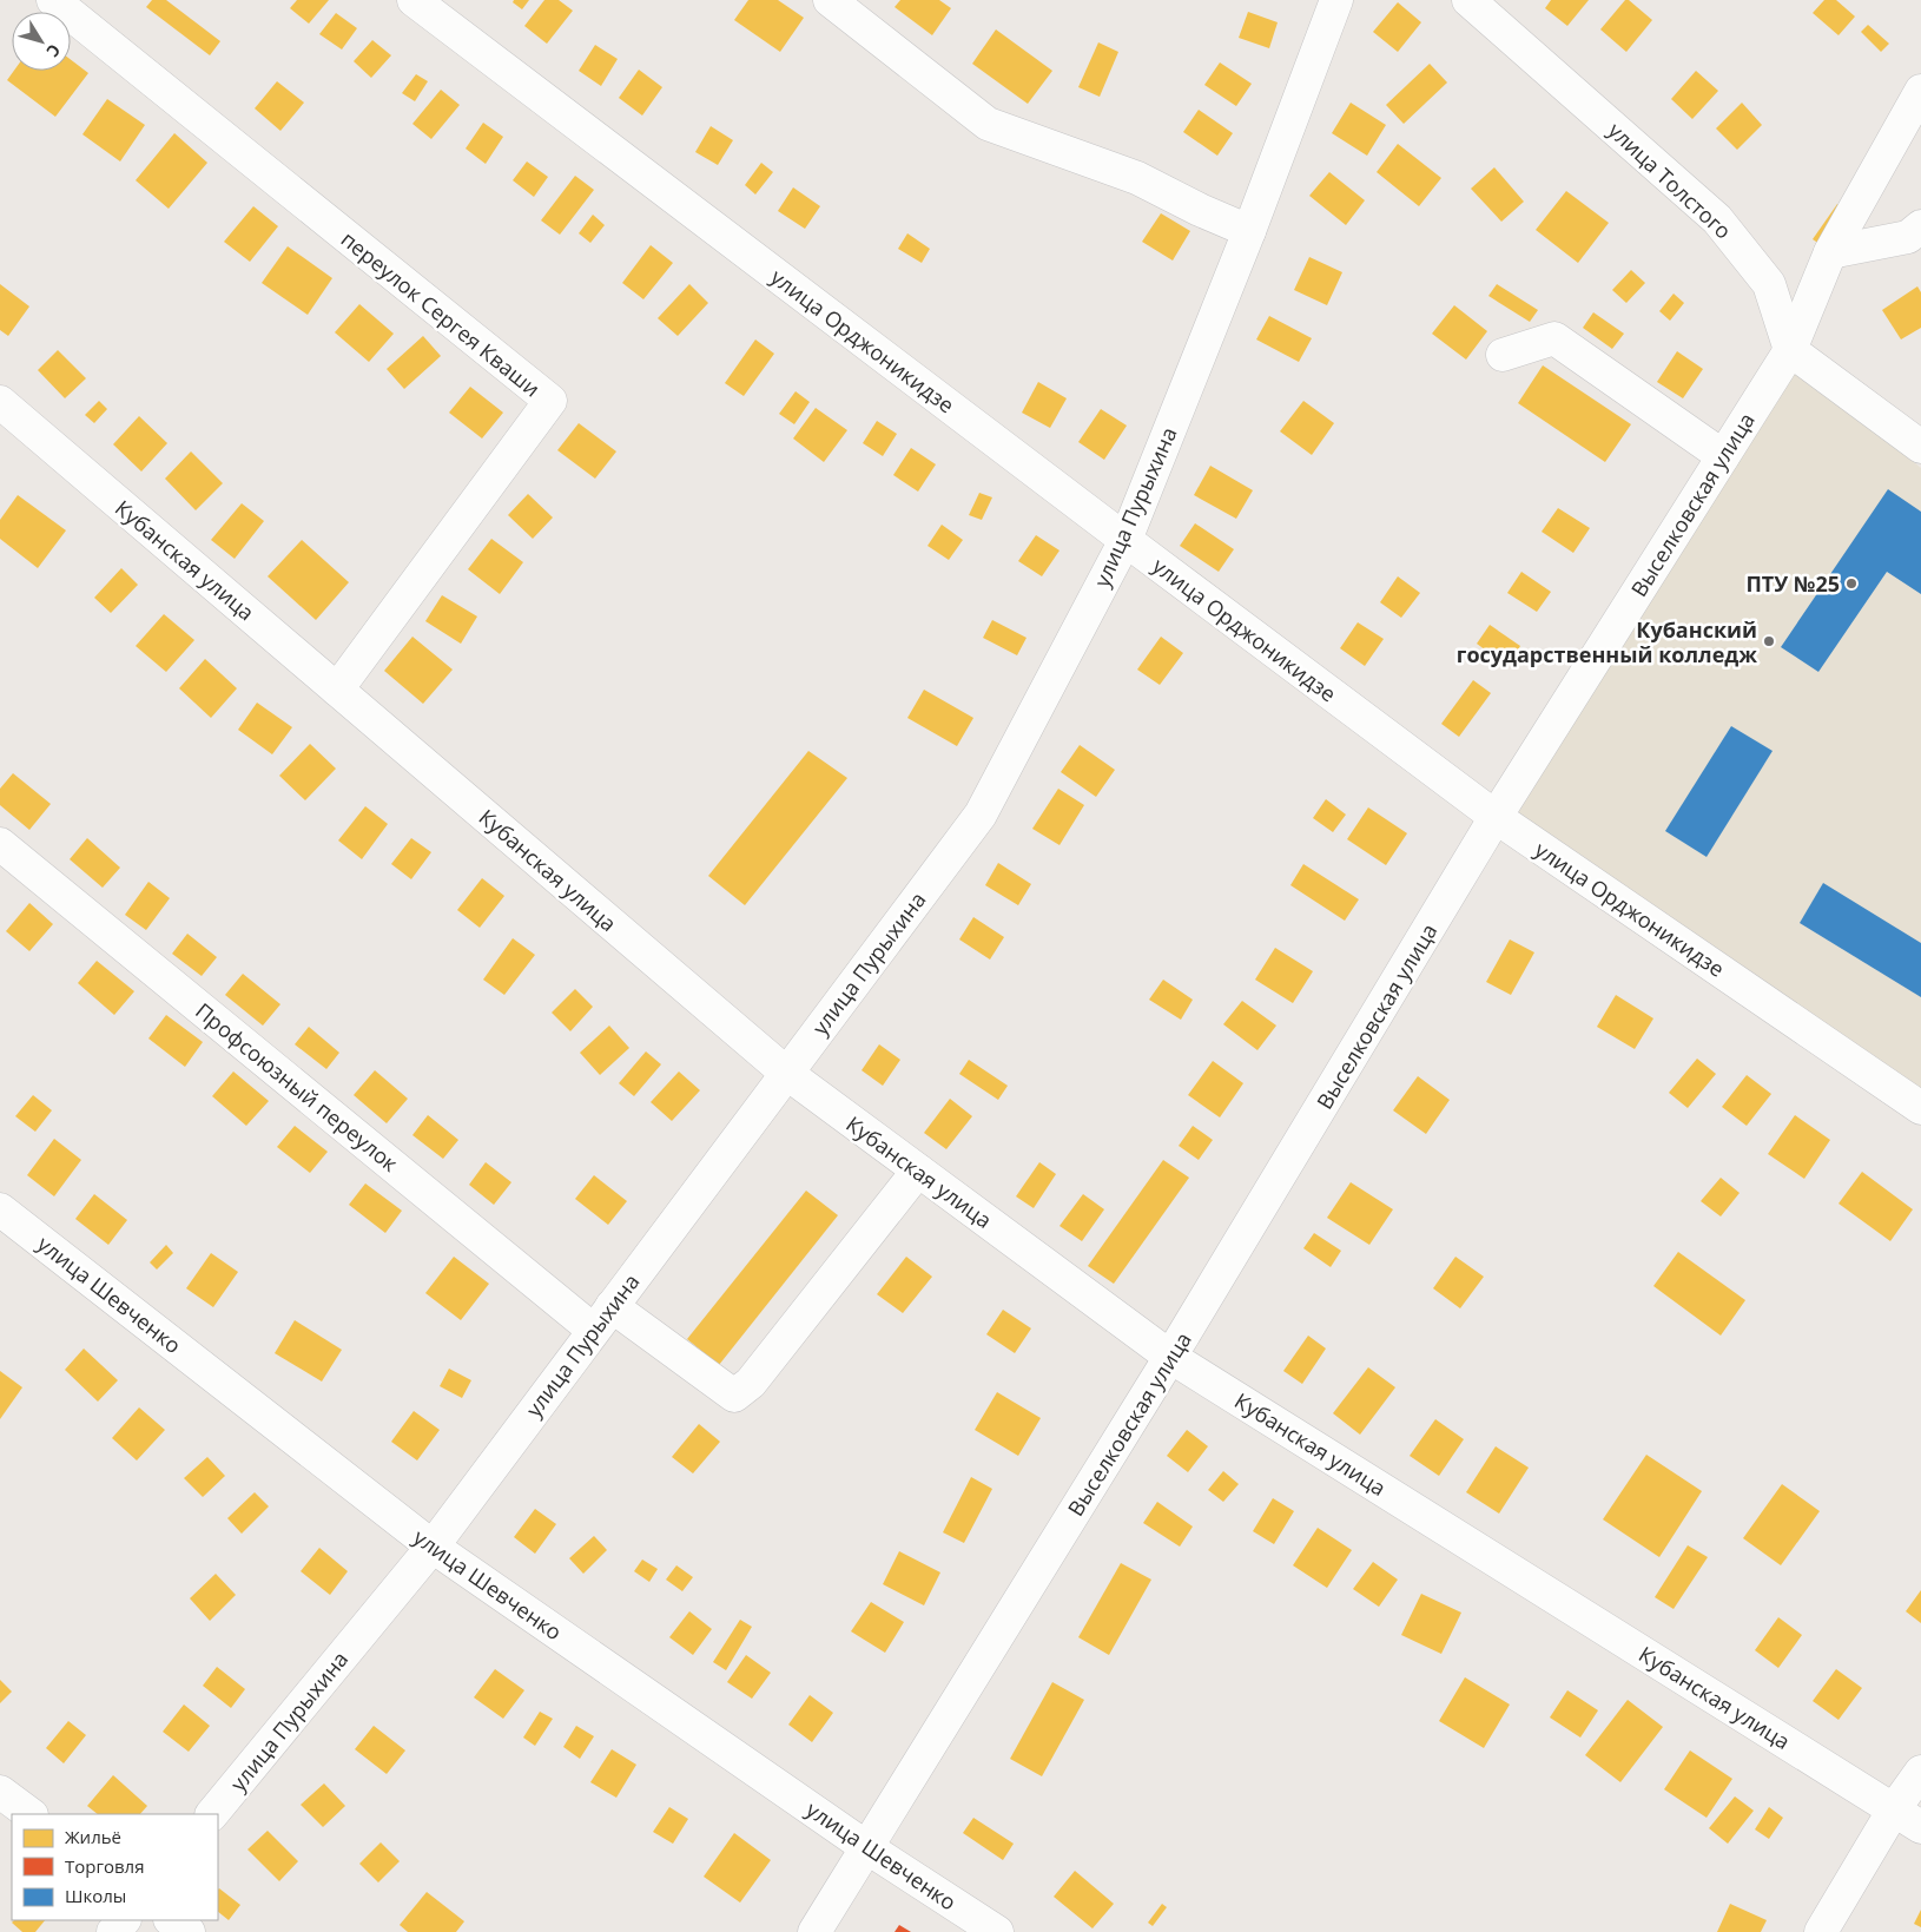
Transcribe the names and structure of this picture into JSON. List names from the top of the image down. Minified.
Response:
{"streets":{"street":["улица Толстого","переулок Сергея Кваши","улица Орджоникидзе","Выселковская улица","улица Пурыхина","Кубанская улица","Профсоюзный переулок","улица Шевченко"]},"crossings":[["улица Толстого","Выселковская улица"],["переулок Сергея Кваши","Кубанская улица"],["улица Орджоникидзе","Выселковская улица"],["улица Орджоникидзе","улица Пурыхина"],["Выселковская улица","Кубанская улица"],["Выселковская улица","улица Шевченко"],["улица Пурыхина","Кубанская улица"],["улица Пурыхина","Профсоюзный переулок"],["улица Пурыхина","улица Шевченко"],["Кубанская улица","Профсоюзный переулок"]],"places":["ПТУ №25","Кубанский государственный колледж"],"legend":["Жильё","Торговля","Школы"],"north":"bottom right"}
